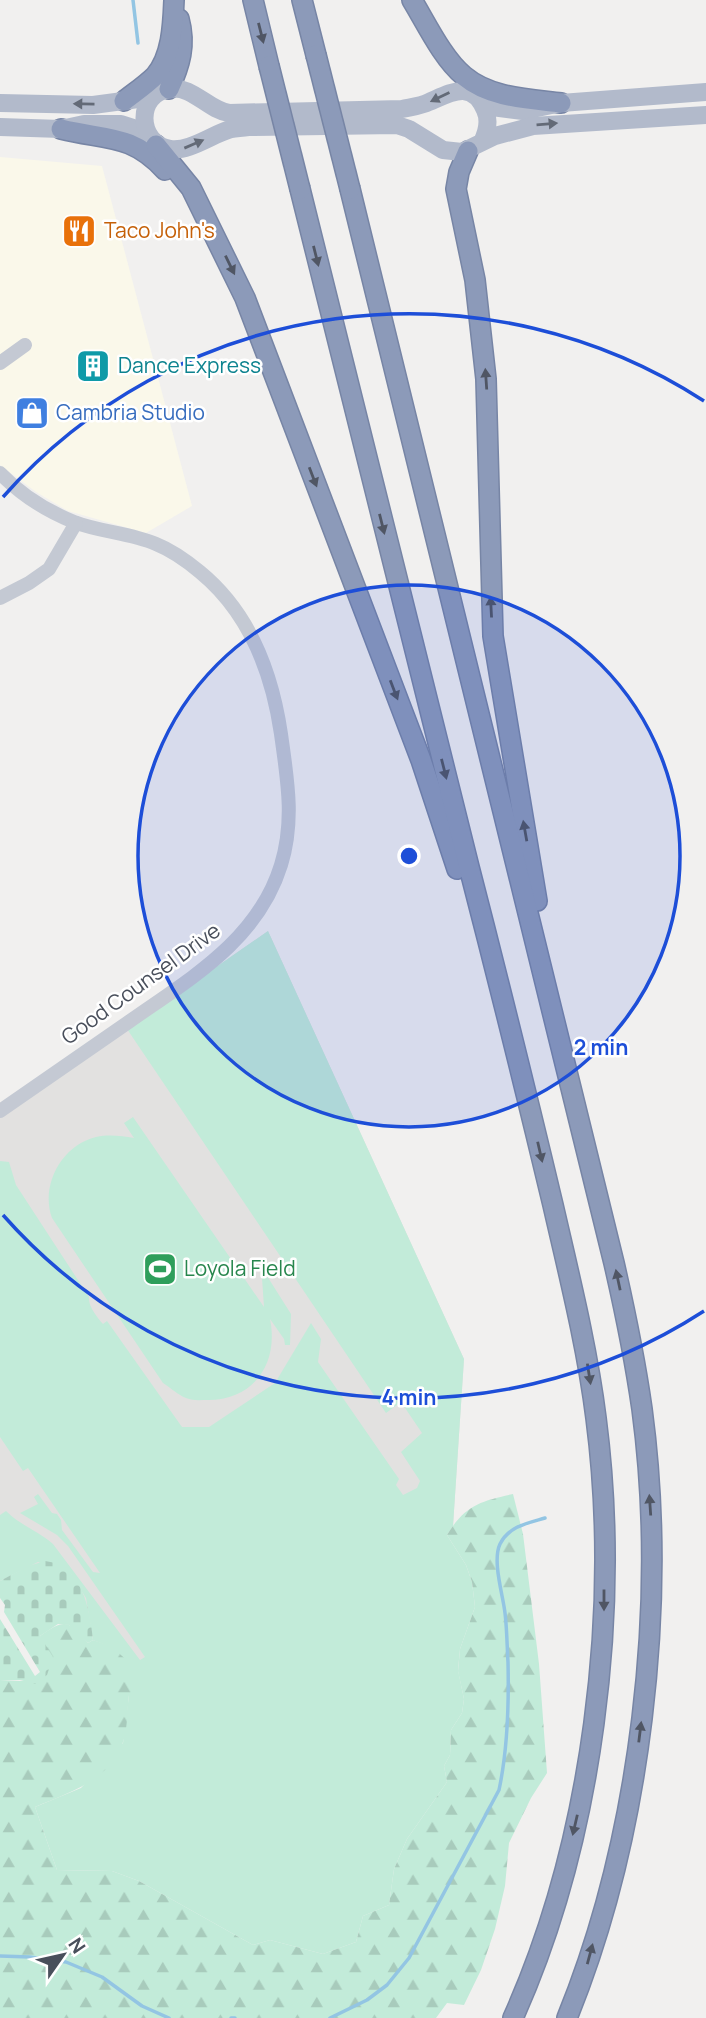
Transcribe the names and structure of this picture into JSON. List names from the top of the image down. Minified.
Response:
{"streets":{"street":["Good Counsel Drive"]},"places":{"restaurant":["Taco John's"],"building":["Dance Express"],"shop":["Cambria Studio"],"sports":["Loyola Field"]},"north":"top right","rings":["2 min","4 min"]}
